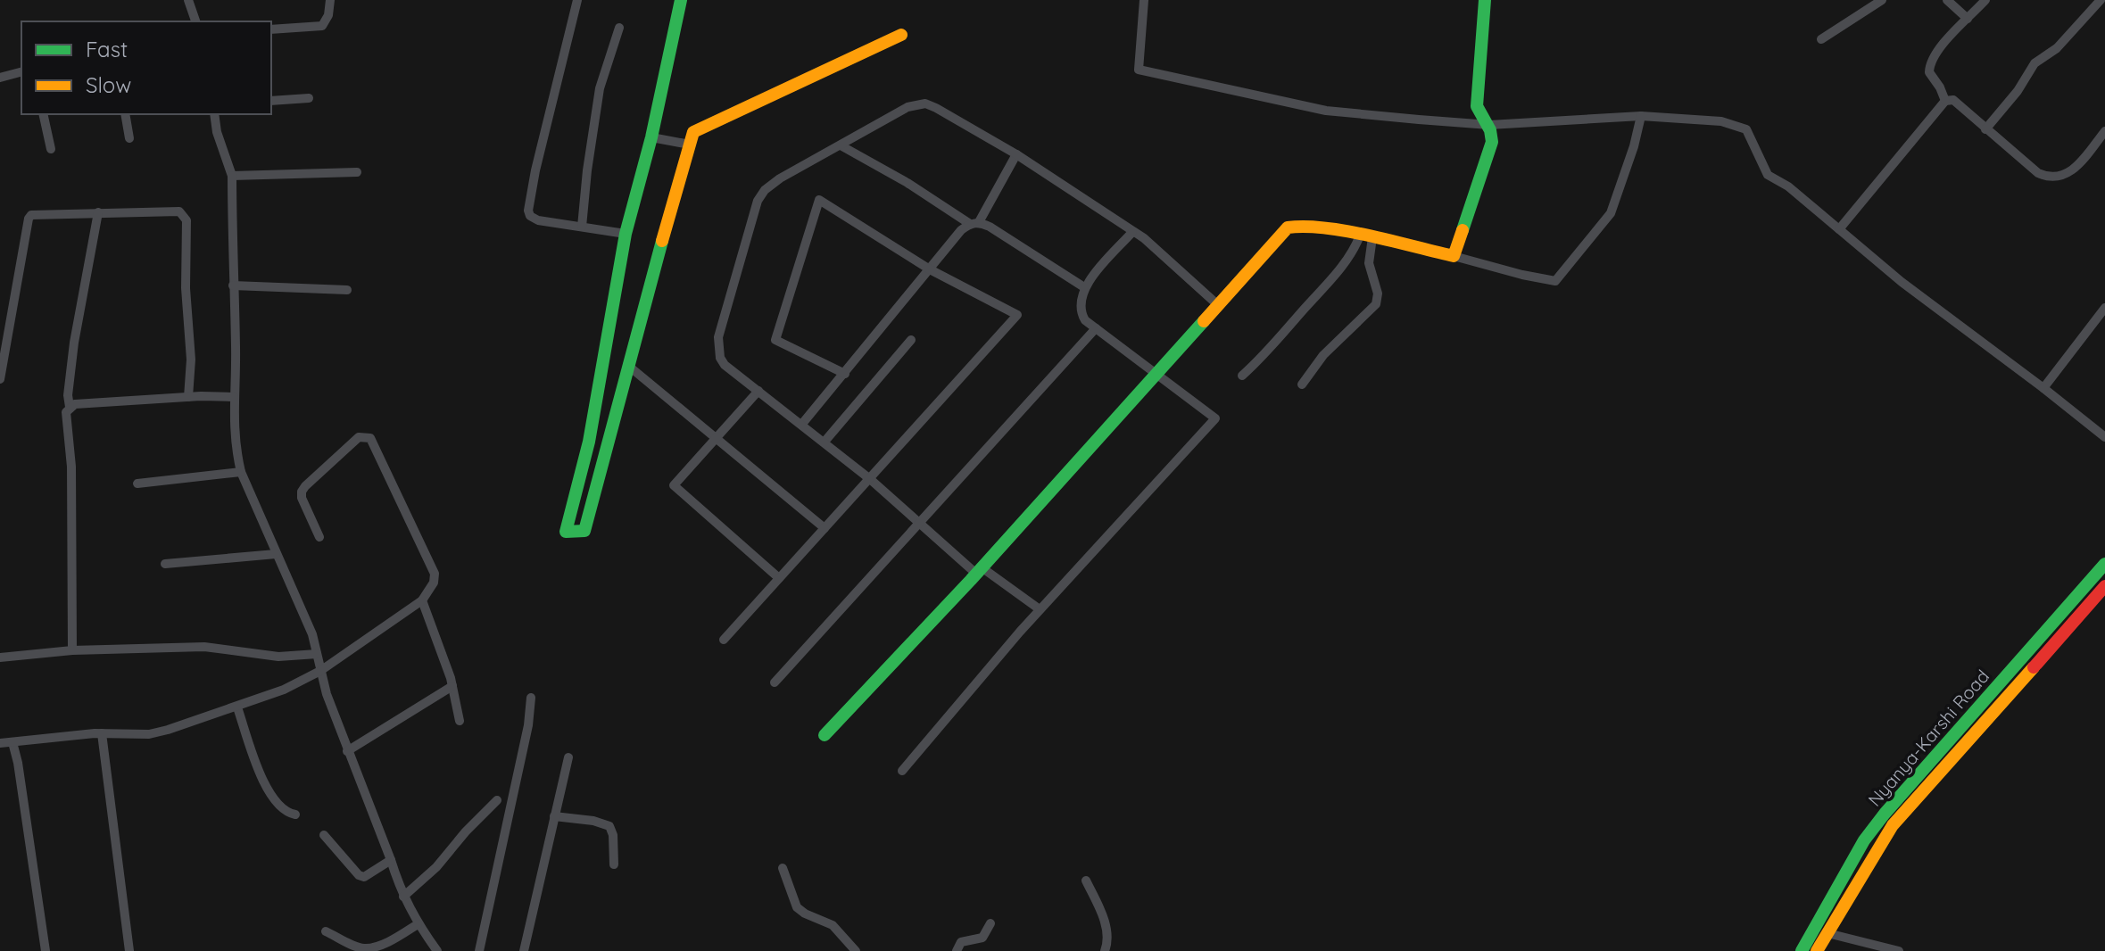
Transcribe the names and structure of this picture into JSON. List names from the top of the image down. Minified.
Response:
{"streets":{"street":["Nyanya-Karshi Road"]},"legend":["Fast","Slow"]}
